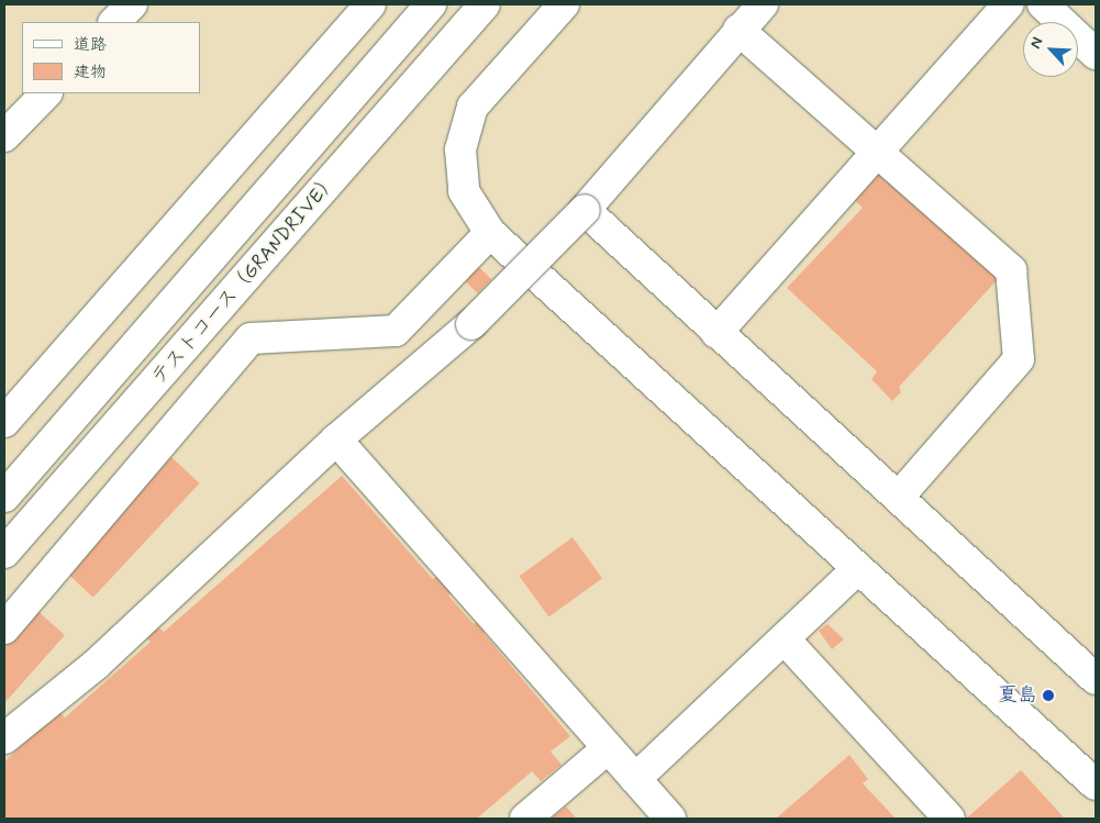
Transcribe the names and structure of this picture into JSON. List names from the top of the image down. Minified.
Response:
{"streets":{"street":["テストコース（GRANDRIVE）"]},"places":["夏島"],"legend":["道路","建物"],"north":"top left"}
